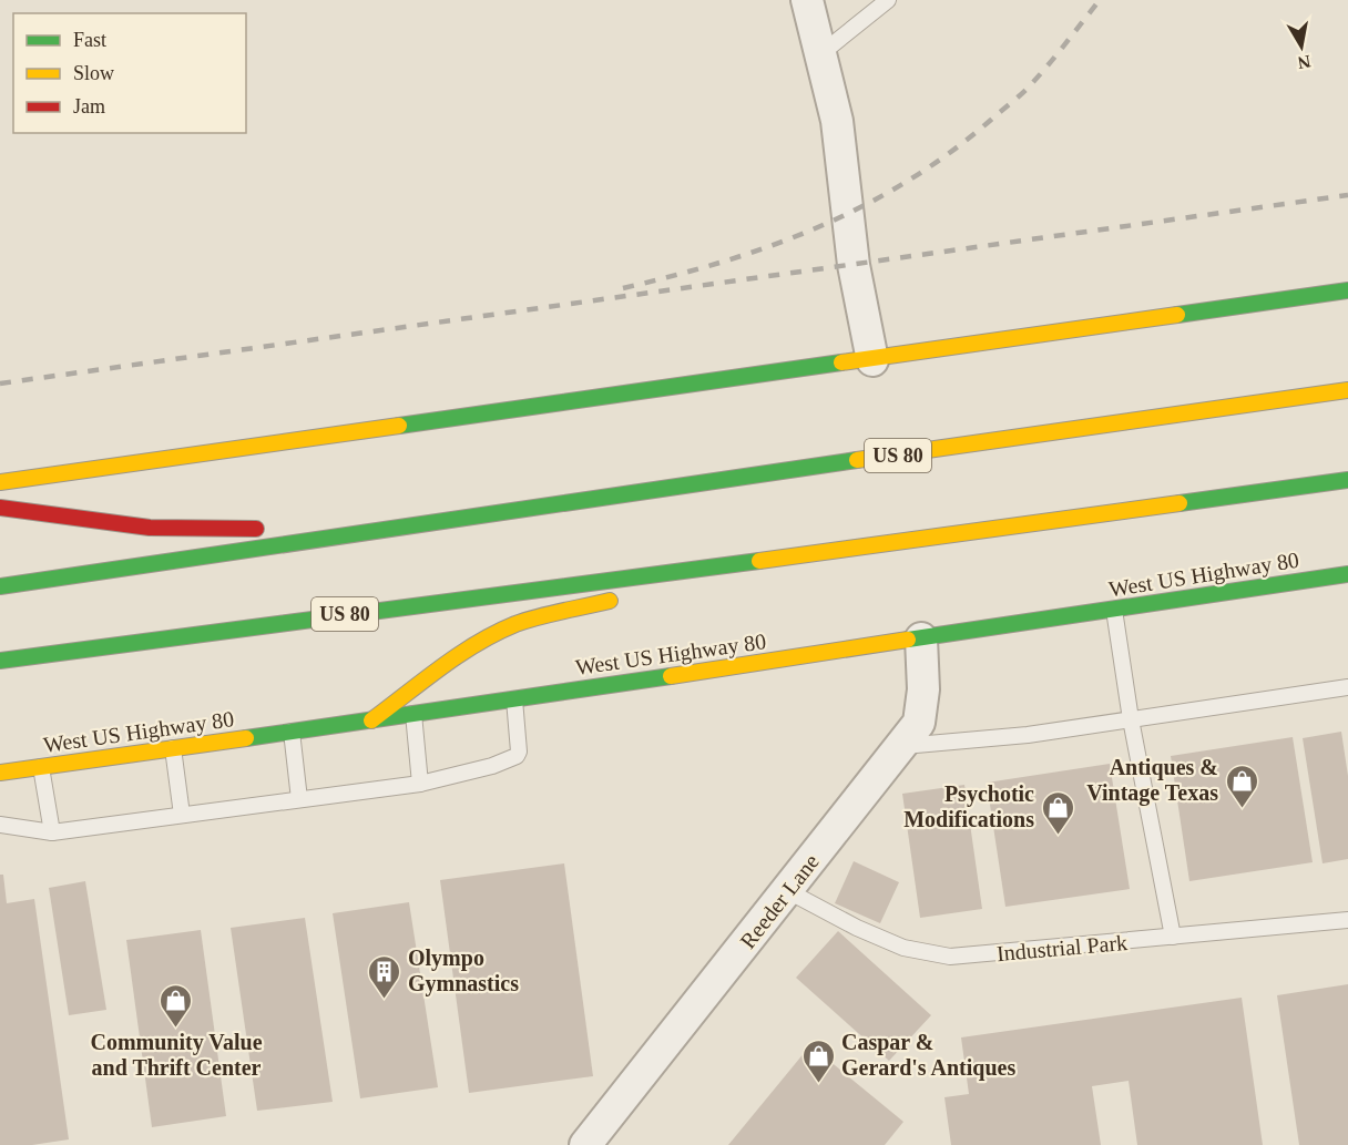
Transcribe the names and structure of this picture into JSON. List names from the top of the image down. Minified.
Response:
{"streets":{"main road":["US 80","West US Highway 80"],"street":["Reeder Lane"],"lane":["Industrial Park"]},"crossings":[["West US Highway 80","Reeder Lane"],["Reeder Lane","Industrial Park"]],"places":{"shop":["Antiques & Vintage Texas","Psychotic Modifications","Community Value and Thrift Center","Caspar & Gerard's Antiques"],"building":["Olympo Gymnastics"]},"legend":["Fast","Slow","Jam"],"north":"bottom"}
